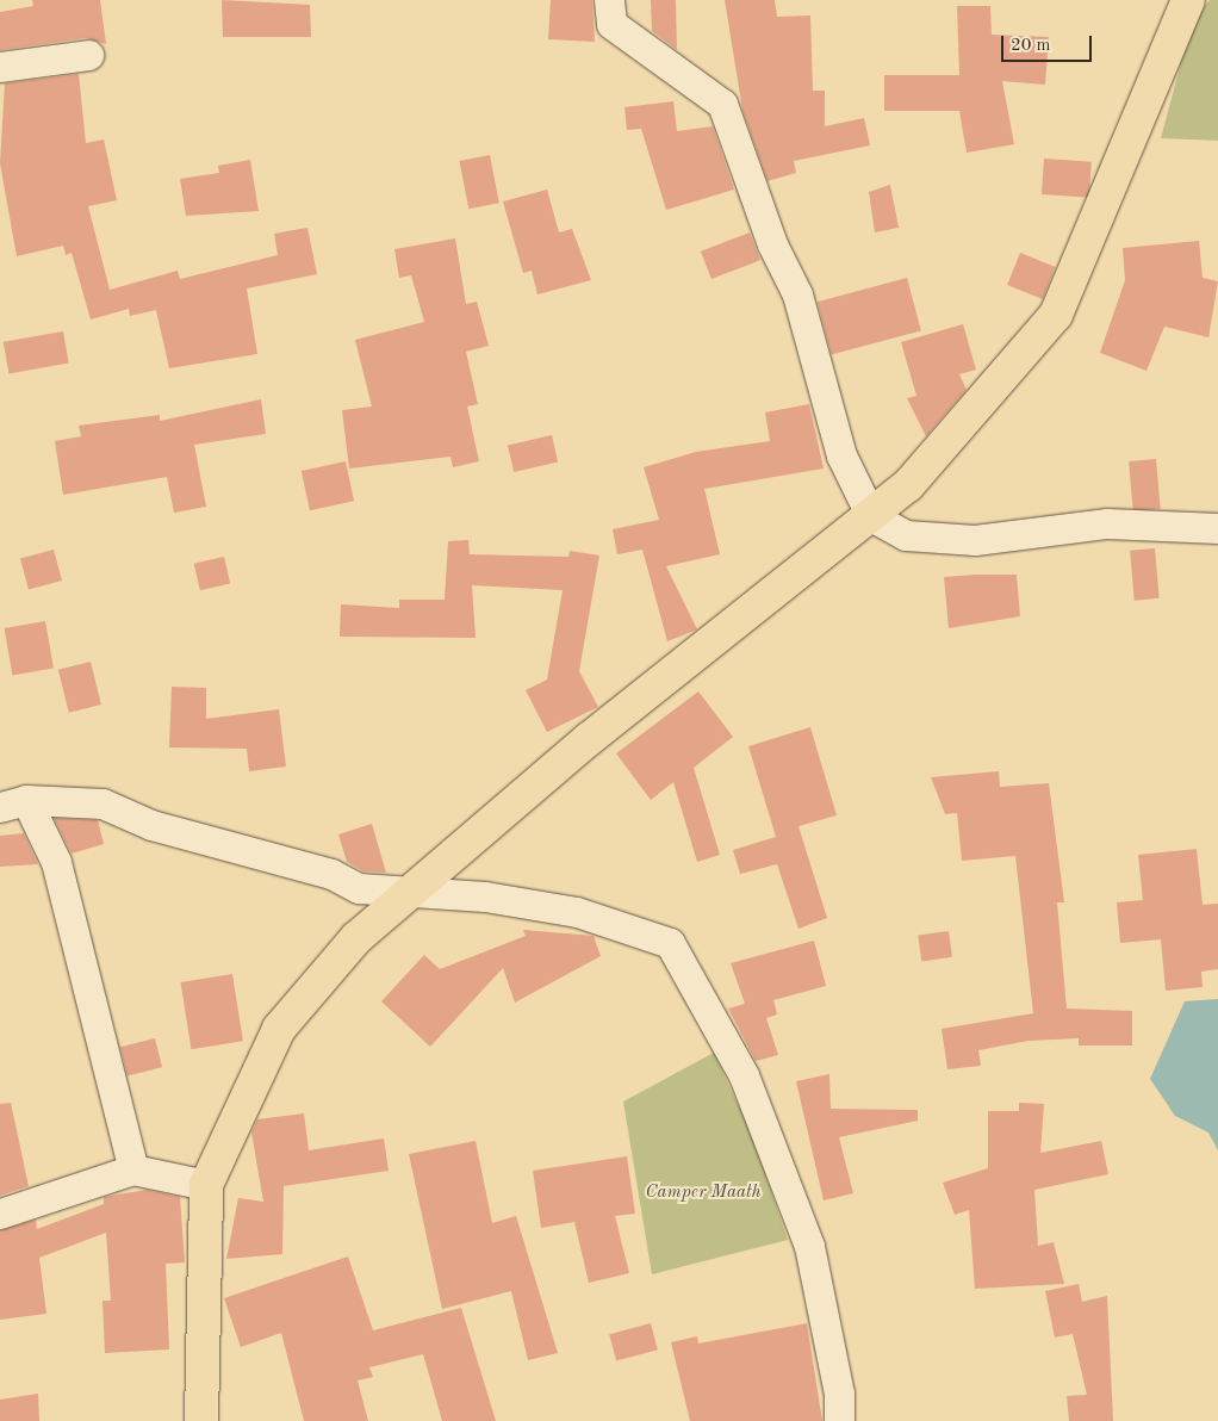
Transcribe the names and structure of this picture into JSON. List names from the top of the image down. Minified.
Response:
{"parks":["Camper Maath"],"scale_bar":"20 m"}
